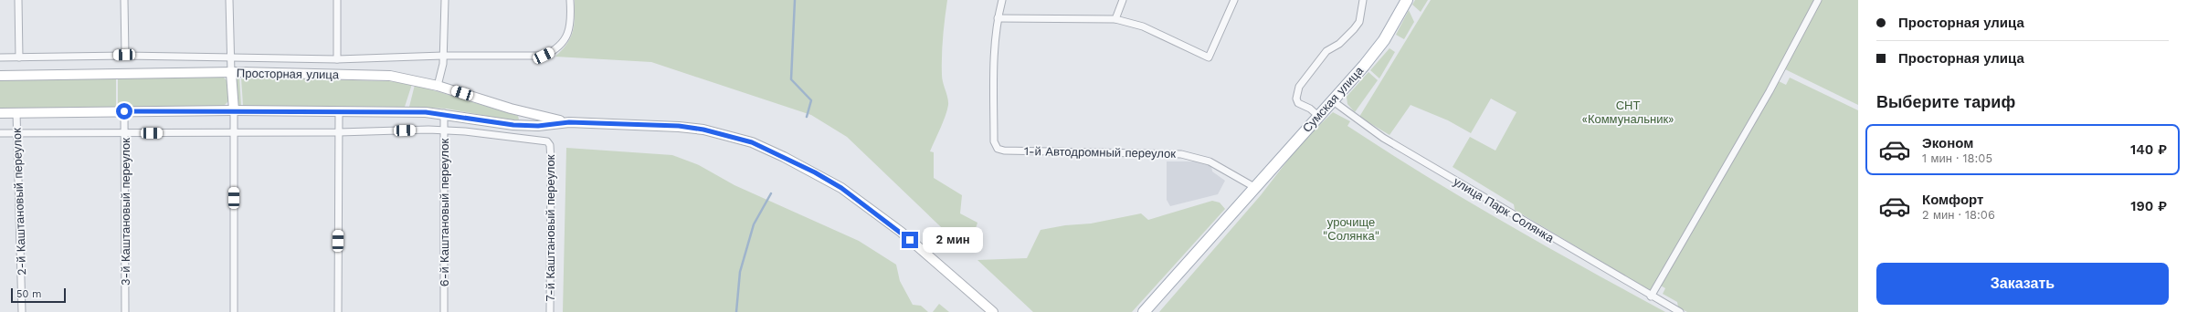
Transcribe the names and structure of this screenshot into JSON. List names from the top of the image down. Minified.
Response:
{"streets":{"main road":["Просторная улица","Сумская улица"],"street":["1-й Автодромный переулок","2-й Каштановый переулок","улица Парк Солянка","3-й Каштановый переулок","6-й Каштановый переулок","7-й Каштановый переулок"]},"crossings":[["Просторная улица","2-й Каштановый переулок"],["Просторная улица","3-й Каштановый переулок"],["Просторная улица","6-й Каштановый переулок"],["Сумская улица","1-й Автодромный переулок"],["Сумская улица","улица Парк Солянка"],["6-й Каштановый переулок","7-й Каштановый переулок"]],"parks":["СНТ «Коммунальник»","урочище \"Солянка\""],"scale_bar":"50 m","page":{"banner":["Просторная улица","Просторная улица"],"heading":"Выберите тариф","list":[{"name":"Эконом","note":"1 мин · 18:05","value":"140 ₽"},{"name":"Комфорт","note":"2 мин · 18:06","value":"190 ₽"}],"bubble":"2 мин","buttons":"Заказать","scale":"50 m"}}
